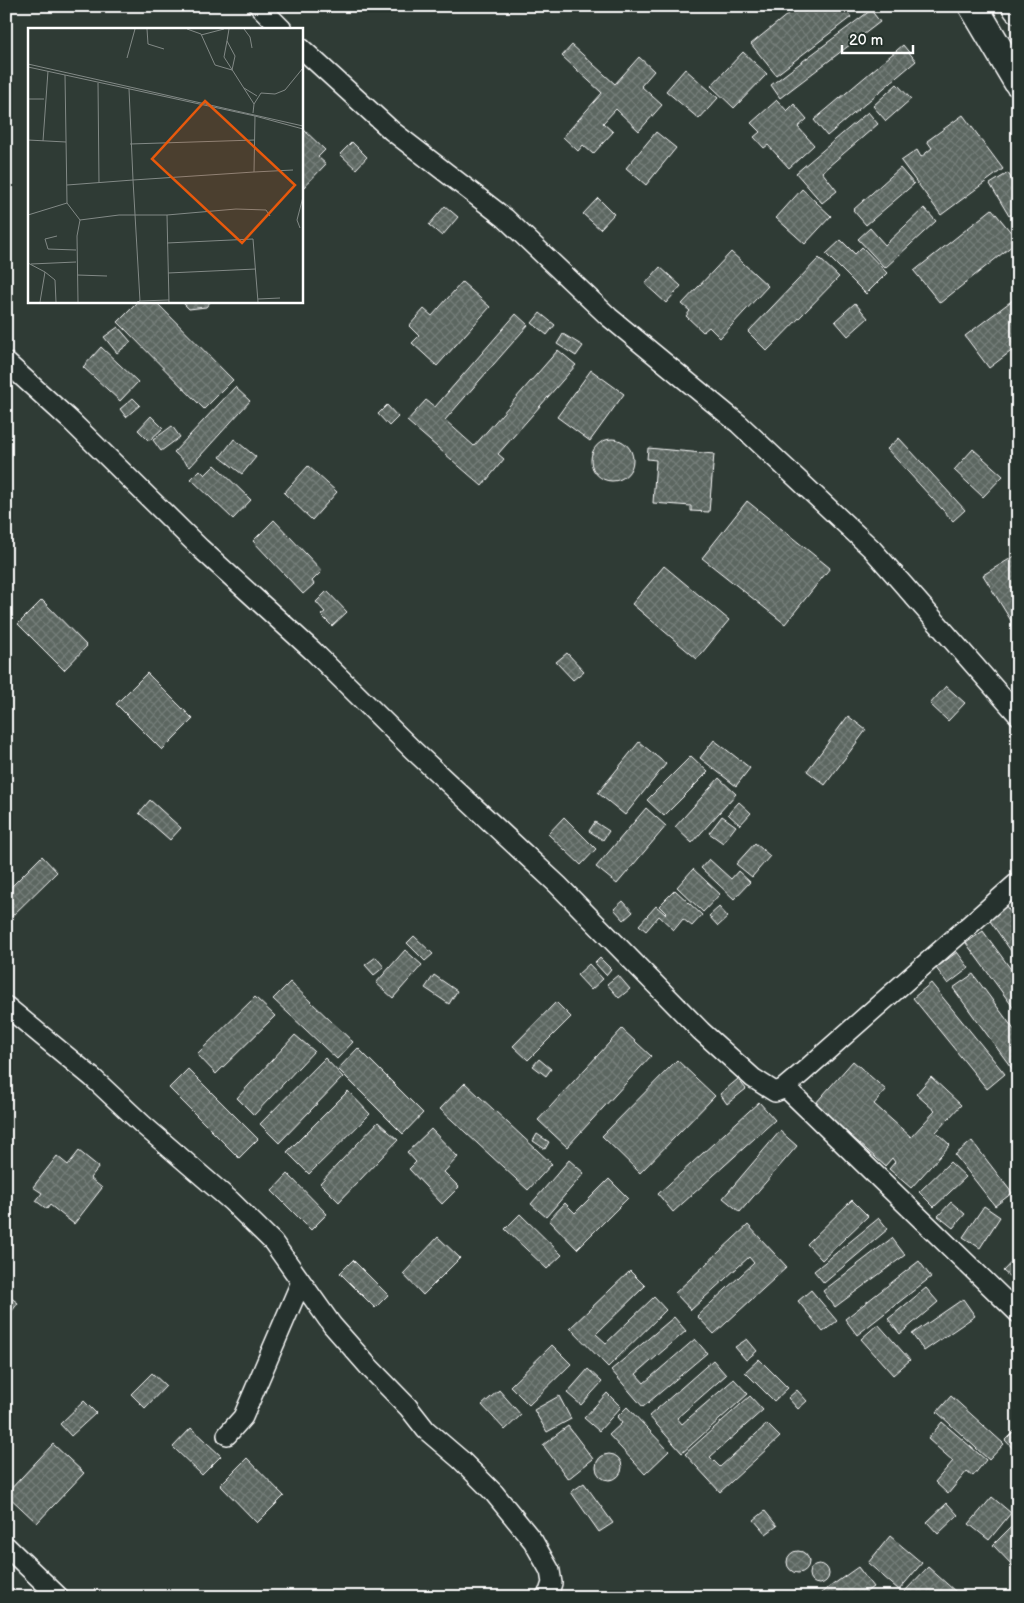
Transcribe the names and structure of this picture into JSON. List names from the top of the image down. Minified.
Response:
{"scale_bar":"20 m"}
